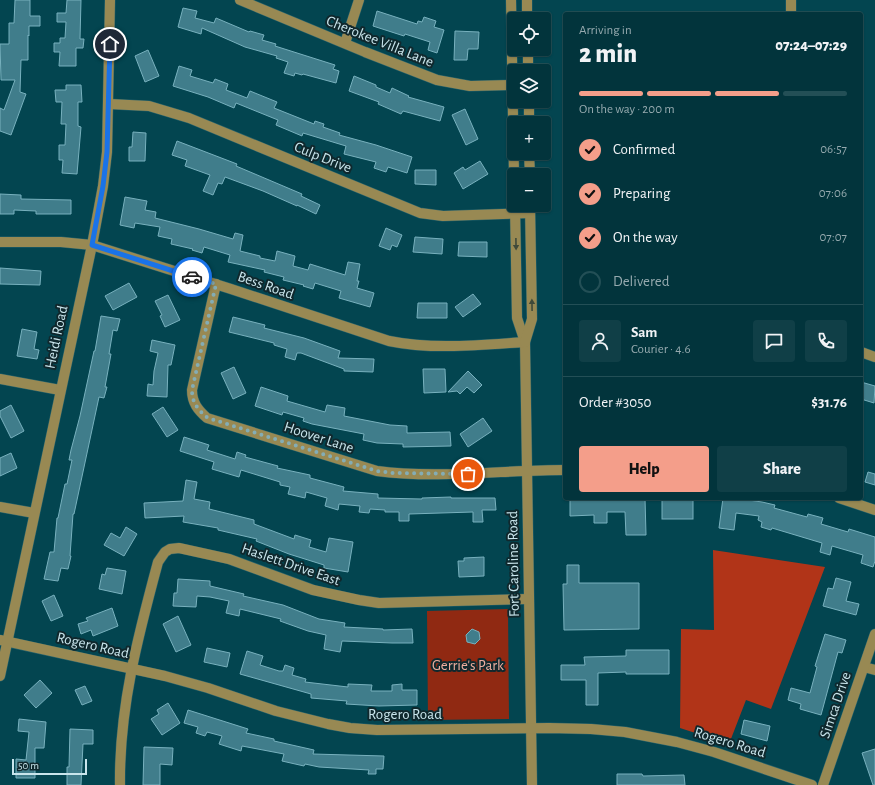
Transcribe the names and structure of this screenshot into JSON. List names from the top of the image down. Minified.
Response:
{"streets":{"street":["Cherokee Villa Lane","Culp Drive","Bess Road","Heidi Road","Hoover Lane","Haslett Drive East","Fort Caroline Road","Rogero Road","Simca Drive"]},"crossings":[["Culp Drive","Heidi Road"],["Bess Road","Heidi Road"],["Bess Road","Hoover Lane"],["Bess Road","Fort Caroline Road"],["Heidi Road","Rogero Road"],["Hoover Lane","Fort Caroline Road"],["Haslett Drive East","Fort Caroline Road"],["Haslett Drive East","Rogero Road"],["Fort Caroline Road","Rogero Road"]],"parks":["Gerrie's Park"],"scale_bar":"50 m","page":{"map_buttons":["+","−"],"heading":["2 min","Arriving in","07:24–07:29"],"panel":["Sam","Courier · 4.6","Order #3050","$31.76"],"bar":"On the way · 200 m","list":[["Confirmed","06:57"],["Preparing","07:06"],["On the way","07:07"],"Delivered"],"buttons":["Help","Share"],"scale":"50 m"}}
